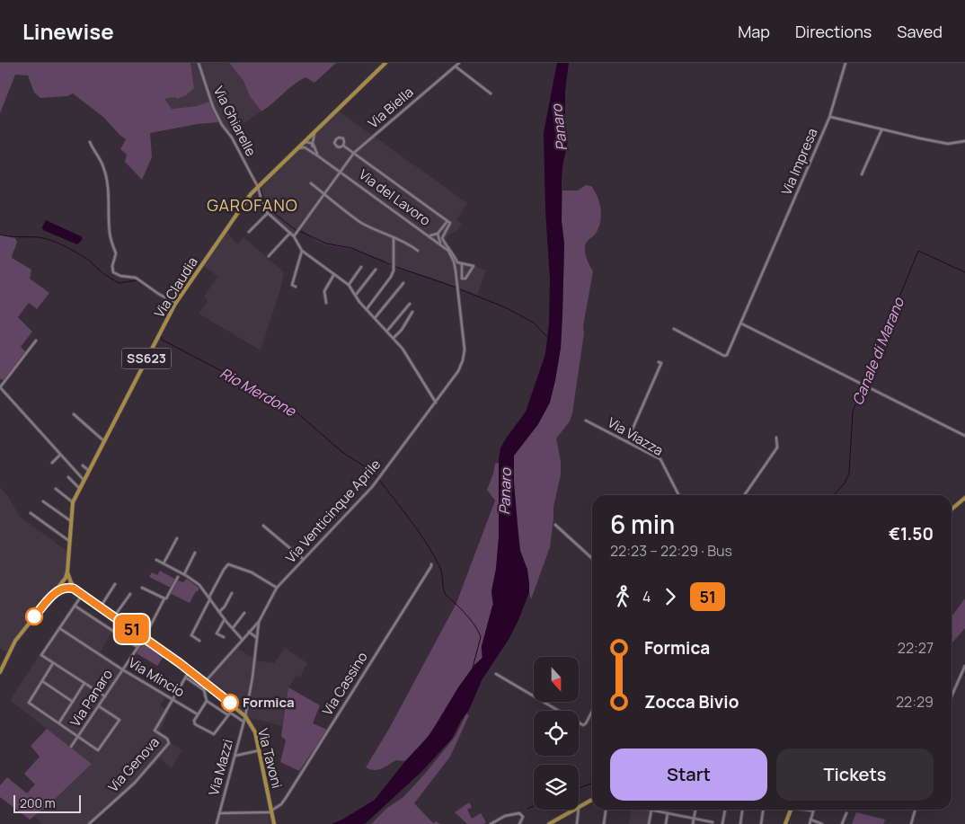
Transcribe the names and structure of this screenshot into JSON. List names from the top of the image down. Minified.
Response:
{"streets":{"main road":["Via Claudia","SS623","Via Tavoni"],"street":["Via Biella","Via Ghiarelle","Via Impresa","Via del Lavoro","Via Viazza","Via Venticinque Aprile","Via Mincio","Via Cassino","Via Panaro","Via Genova","Via Mazzi"]},"crossings":[["Via Biella","Via del Lavoro"],["Via Ghiarelle","Via Claudia"],["Via del Lavoro","Via Venticinque Aprile"],["Via Claudia","Via Tavoni"],["Via Venticinque Aprile","Via Tavoni"],["Via Venticinque Aprile","Via Mazzi"],["Via Mincio","Via Panaro"],["Via Mincio","Via Genova"],["Via Cassino","Via Tavoni"],["Via Panaro","Via Tavoni"],["Via Tavoni","Via Genova"],["Via Tavoni","Via Mazzi"]],"districts":["GAROFANO"],"water":["Panaro","Canale di Marano","Rio Merdone"],"places":["Formica"],"lines":["bus line 51"],"scale_bar":"200 m","north":"bottom","page":{"header":"Linewise","nav":["Map","Directions","Saved"],"on_map":"51","heading":["6 min","22:23 – 22:29 · Bus","€1.50"],"legs":["4","51"],"list":[{"name":"Formica","value":"22:27"},{"name":"Zocca Bivio","value":"22:29"}],"buttons":["Start","Tickets"],"scale":"200 m"}}
